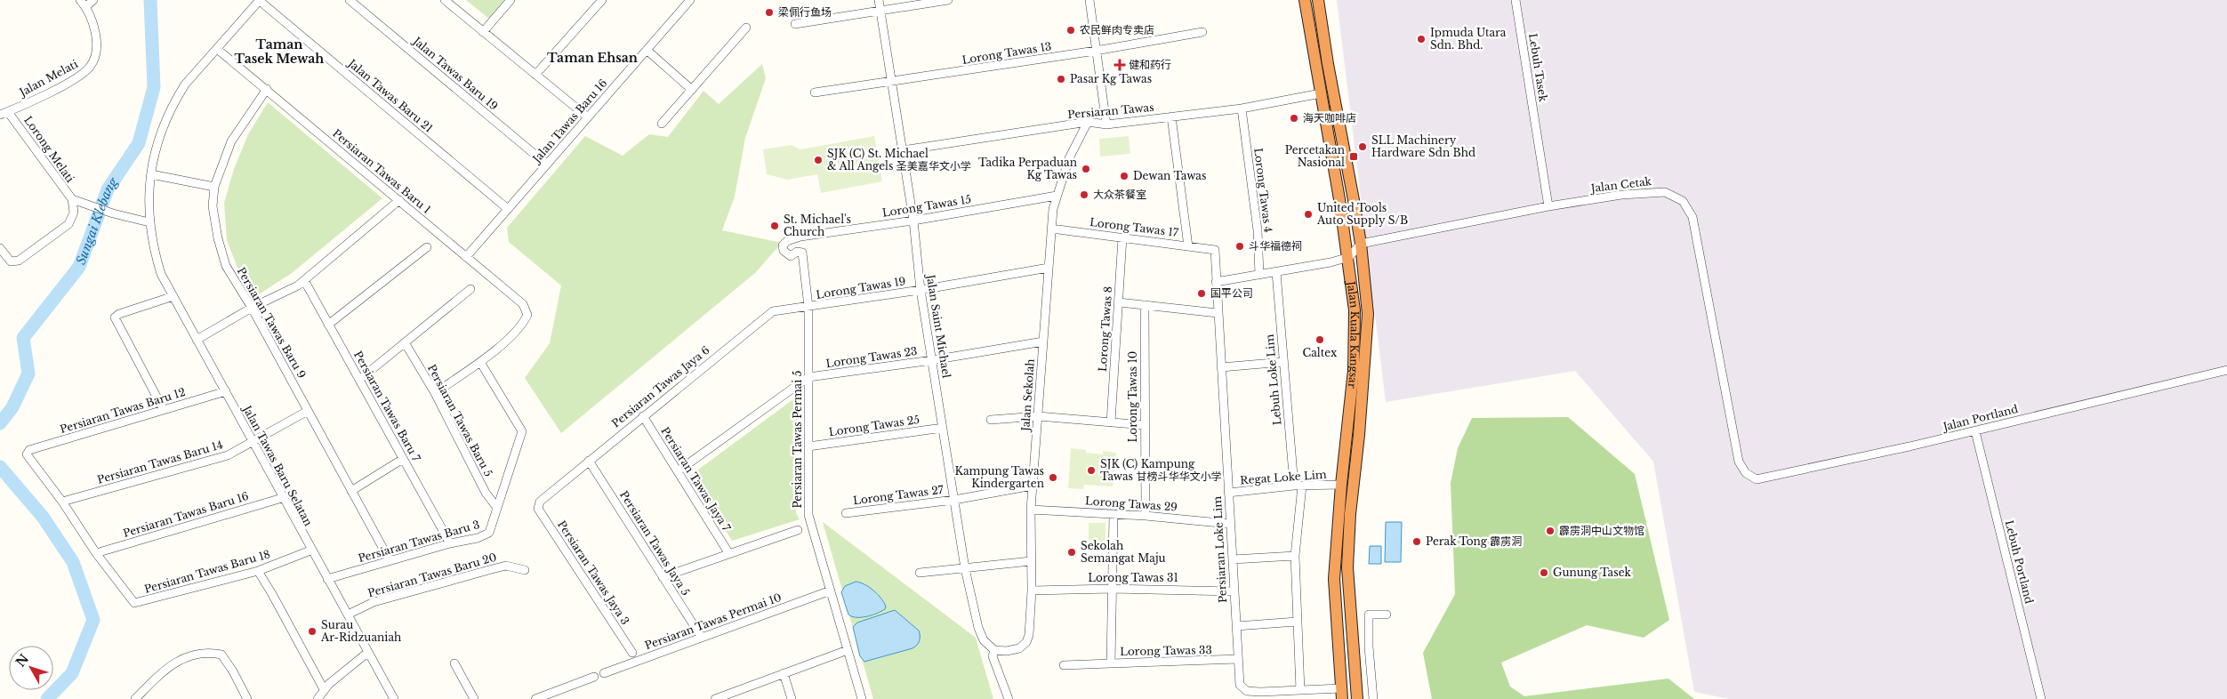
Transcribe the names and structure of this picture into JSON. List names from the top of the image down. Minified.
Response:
{"streets":{"highway":["Jalan Kuala Kangsar"],"street":["Lorong Tawas 13","Lebuh Tasek","Jalan Tawas Baru 19","Jalan Melati","Jalan Tawas Baru 21","Persiaran Tawas","Jalan Tawas Baru 16","Lorong Melati","Persiaran Tawas Baru 1","Jalan Cetak","Lorong Tawas 4","Lorong Tawas 15","Lorong Tawas 17","Lorong Tawas 19","Persiaran Tawas Baru 9","Jalan Saint Michael","Lorong Tawas 8","Lorong Tawas 23","Lebuh Loke Lim","Persiaran Tawas Jaya 6","Jalan Sekolah","Lorong Tawas 10","Persiaran Tawas Baru 7","Persiaran Tawas Baru 12","Jalan Portland","Persiaran Tawas Baru 5","Lorong Tawas 25","Persiaran Tawas Permai 5","Persiaran Tawas Baru 14","Jalan Tawas Baru Selatan","Regat Loke Lim","Persiaran Tawas Jaya 7","Lorong Tawas 27","Lorong Tawas 29","Persiaran Tawas Baru 16","Persiaran Tawas Baru 3","Persiaran Tawas Jaya 5","Persiaran Loke Lim","Lebuh Portland","Persiaran Tawas Baru 18","Persiaran Tawas Jaya 3","Persiaran Tawas Baru 20","Lorong Tawas 31","Persiaran Tawas Permai 10","Lorong Tawas 33"]},"crossings":[["Lorong Tawas 13","Jalan Saint Michael"],["Lebuh Tasek","Jalan Cetak"],["Jalan Tawas Baru 19","Jalan Tawas Baru 16"],["Jalan Melati","Lorong Melati"],["Jalan Tawas Baru 21","Jalan Tawas Baru 16"],["Jalan Tawas Baru 21","Jalan Tawas Baru Selatan"],["Persiaran Tawas","Lorong Tawas 4"],["Persiaran Tawas","Jalan Saint Michael"],["Persiaran Tawas","Jalan Kuala Kangsar"],["Persiaran Tawas","Jalan Sekolah"],["Jalan Tawas Baru 16","Persiaran Tawas Baru 1"],["Lorong Melati","Jalan Tawas Baru Selatan"],["Persiaran Tawas Baru 1","Persiaran Tawas Baru 9"],["Persiaran Tawas Baru 1","Jalan Tawas Baru Selatan"],["Persiaran Tawas Baru 1","Persiaran Tawas Baru 3"],["Jalan Cetak","Jalan Kuala Kangsar"],["Jalan Cetak","Jalan Portland"],["Lorong Tawas 15","Jalan Saint Michael"],["Lorong Tawas 15","Jalan Sekolah"],["Lorong Tawas 15","Persiaran Tawas Permai 5"],["Lorong Tawas 17","Lorong Tawas 8"],["Lorong Tawas 17","Jalan Sekolah"],["Lorong Tawas 17","Persiaran Loke Lim"],["Lorong Tawas 19","Jalan Saint Michael"],["Lorong Tawas 19","Persiaran Tawas Jaya 6"],["Lorong Tawas 19","Jalan Sekolah"],["Lorong Tawas 19","Persiaran Tawas Permai 5"],["Persiaran Tawas Baru 9","Persiaran Tawas Baru 14"],["Persiaran Tawas Baru 9","Persiaran Tawas Baru 3"],["Jalan Saint Michael","Lorong Tawas 23"],["Jalan Saint Michael","Jalan Sekolah"],["Jalan Saint Michael","Lorong Tawas 25"],["Jalan Saint Michael","Lorong Tawas 27"],["Jalan Kuala Kangsar","Regat Loke Lim"],["Lorong Tawas 23","Jalan Sekolah"],["Lorong Tawas 23","Persiaran Tawas Permai 5"],["Lebuh Loke Lim","Regat Loke Lim"],["Persiaran Tawas Jaya 6","Persiaran Tawas Permai 5"],["Persiaran Tawas Jaya 6","Persiaran Tawas Jaya 7"],["Persiaran Tawas Jaya 6","Persiaran Tawas Jaya 5"],["Persiaran Tawas Jaya 6","Persiaran Tawas Jaya 3"],["Jalan Sekolah","Lorong Tawas 27"],["Jalan Sekolah","Lorong Tawas 29"],["Jalan Sekolah","Lorong Tawas 31"],["Lorong Tawas 10","Lorong Tawas 29"],["Persiaran Tawas Baru 7","Persiaran Tawas Baru 3"],["Persiaran Tawas Baru 12","Persiaran Tawas Baru 14"],["Persiaran Tawas Baru 12","Jalan Tawas Baru Selatan"],["Jalan Portland","Lebuh Portland"],["Persiaran Tawas Baru 5","Persiaran Tawas Baru 3"],["Lorong Tawas 25","Persiaran Tawas Permai 5"],["Persiaran Tawas Permai 5","Persiaran Tawas Permai 10"],["Persiaran Tawas Baru 14","Jalan Tawas Baru Selatan"],["Jalan Tawas Baru Selatan","Persiaran Tawas Baru 16"],["Jalan Tawas Baru Selatan","Persiaran Tawas Baru 3"],["Jalan Tawas Baru Selatan","Persiaran Tawas Baru 18"],["Jalan Tawas Baru Selatan","Persiaran Tawas Baru 20"],["Regat Loke Lim","Persiaran Loke Lim"],["Lorong Tawas 29","Persiaran Loke Lim"],["Lorong Tawas 29","Lorong Tawas 33"],["Persiaran Tawas Baru 16","Persiaran Tawas Baru 18"],["Persiaran Tawas Jaya 5","Persiaran Tawas Permai 10"],["Persiaran Loke Lim","Lorong Tawas 31"],["Persiaran Loke Lim","Lorong Tawas 33"],["Lorong Tawas 31","Lorong Tawas 33"]],"districts":["Taman Tasek Mewah","Taman Ehsan"],"water":["Sungai Klebang"],"places":{"other":["梁佩行鱼场","农民鲜肉专卖店","Ipmuda Utara Sdn. Bhd.","Pasar Kg Tawas","海天咖啡店","SLL Machinery Hardware Sdn Bhd","SJK (C) St. Michael & All Angels 圣美嘉华文小学","Tadika Perpaduan Kg Tawas","Dewan Tawas","大众茶餐室","United Tools Auto Supply S/B","St. Michael's Church","斗华福德祠","国平公司","Caltex","SJK (C) Kampung Tawas 甘榜斗华华文小学","Kampung Tawas Kindergarten","霹雳洞中山文物馆","Perak Tong 霹雳洞","Sekolah Semangat Maju","Gunung Tasek","Surau Ar-Ridzuaniah"],"health":["健和药行"],"transit":["Percetakan Nasional"]},"north":"top left"}
